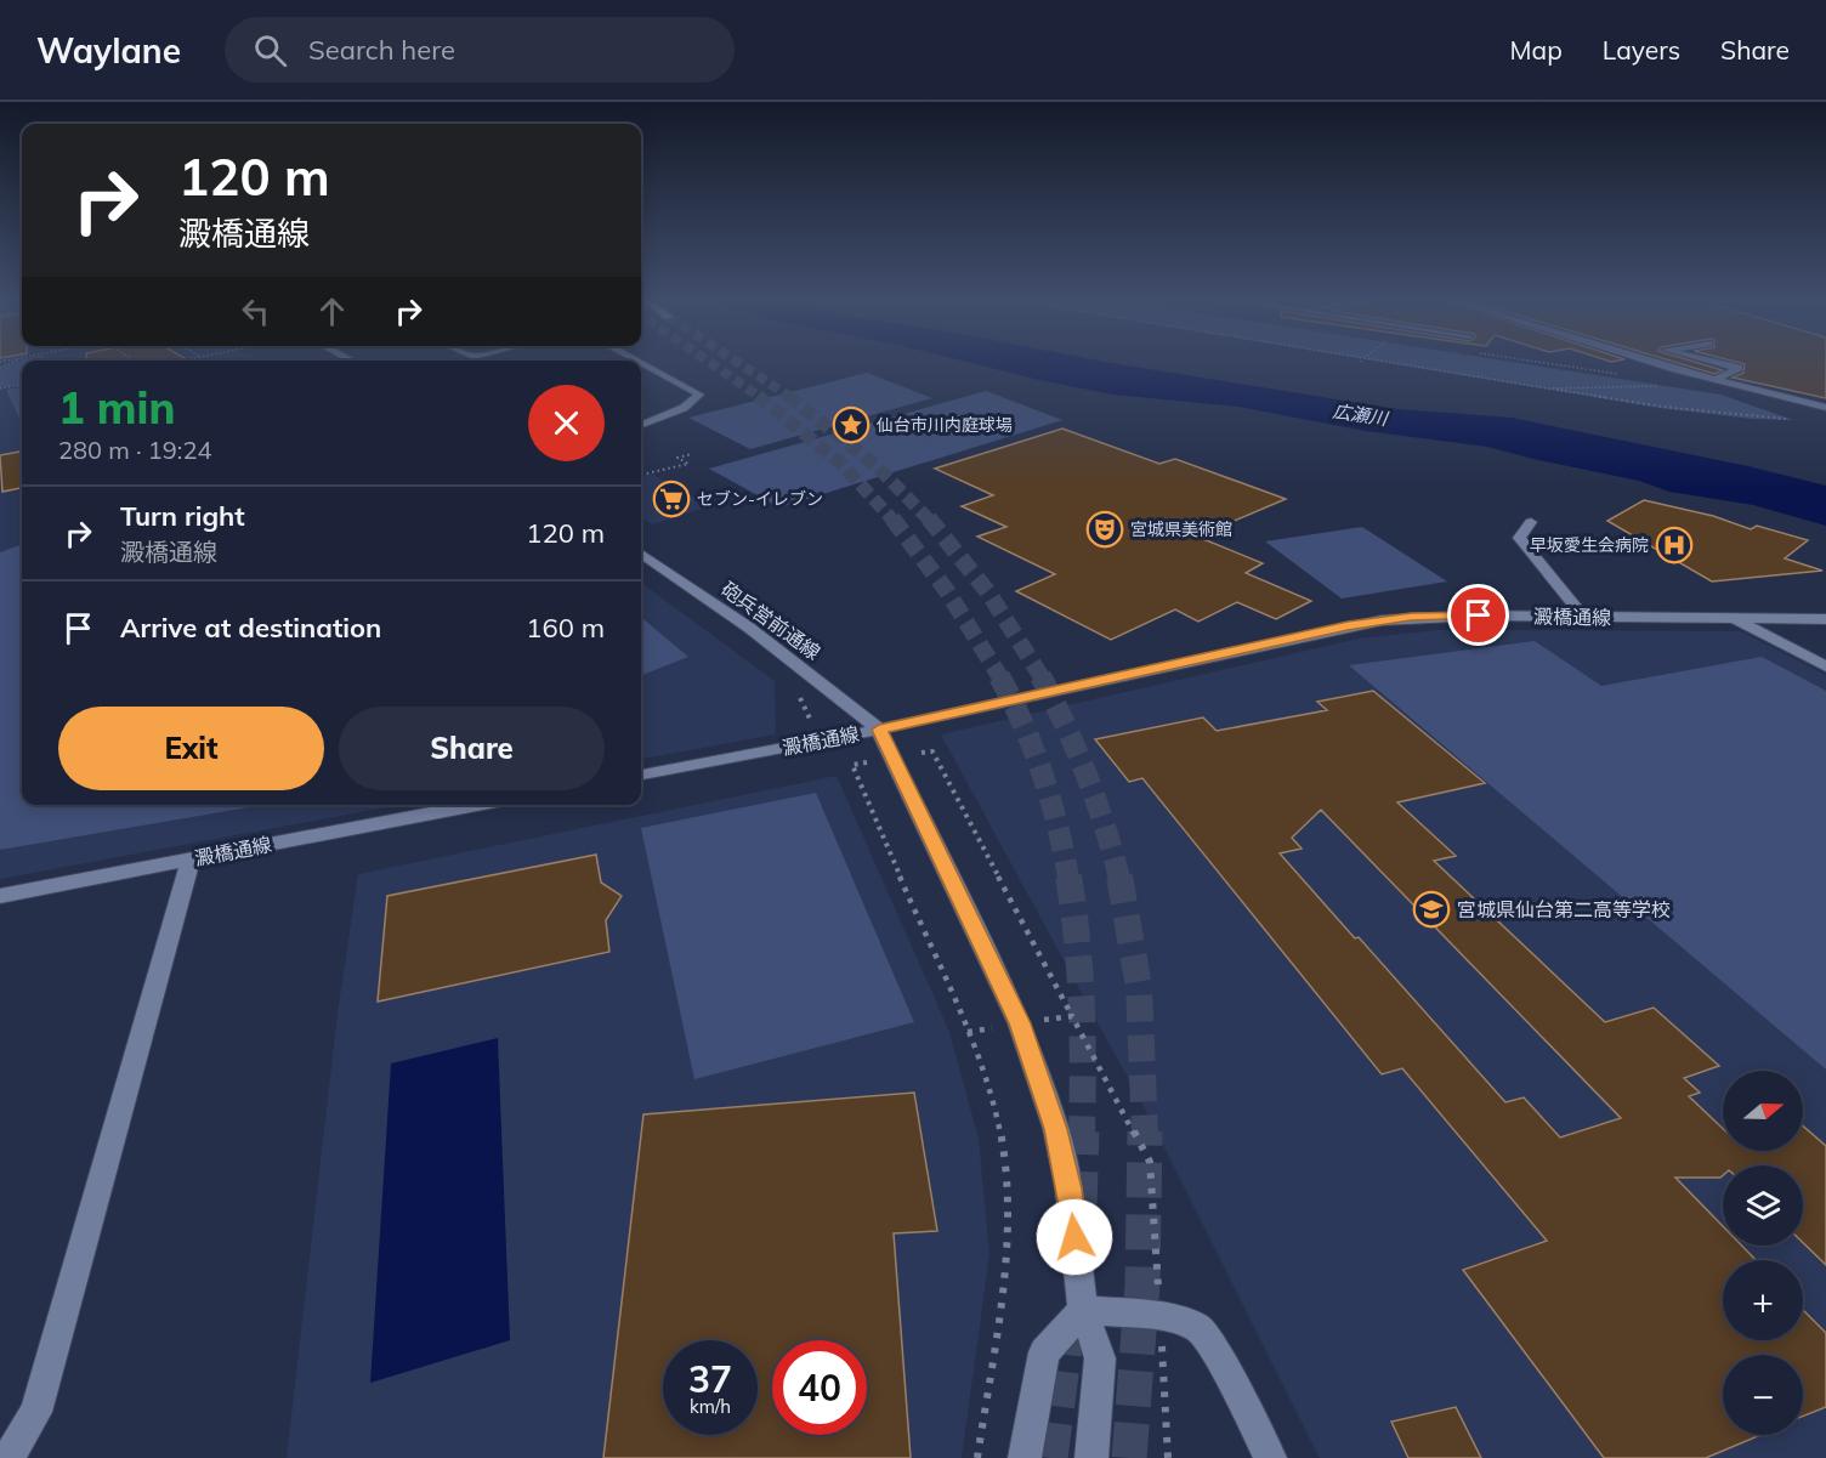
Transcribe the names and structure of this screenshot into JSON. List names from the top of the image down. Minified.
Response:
{"streets":{"street":["澱橋通線","砲兵営前通線"]},"crossings":[["澱橋通線","砲兵営前通線"]],"water":["広瀬川"],"places":{"place":["仙台市川内庭球場"],"supermarket":["セブン-イレブン"],"theatre":["宮城県美術館"],"hospital":["早坂愛生会病院"],"school or university":["宮城県仙台第二高等学校"]},"north":"right","page":{"header":"Waylane","search":"Search here","nav":["Map","Layers","Share"],"turn":["120 m","澱橋通線"],"heading":["1 min","280 m · 19:24"],"list":[{"name":"Turn right","note":"澱橋通線","value":"120 m"},{"name":"Arrive at destination","value":"160 m"}],"buttons":["Exit","Share"],"map_buttons":["+","−"],"speed":"37 km/h","limit":"40"}}
